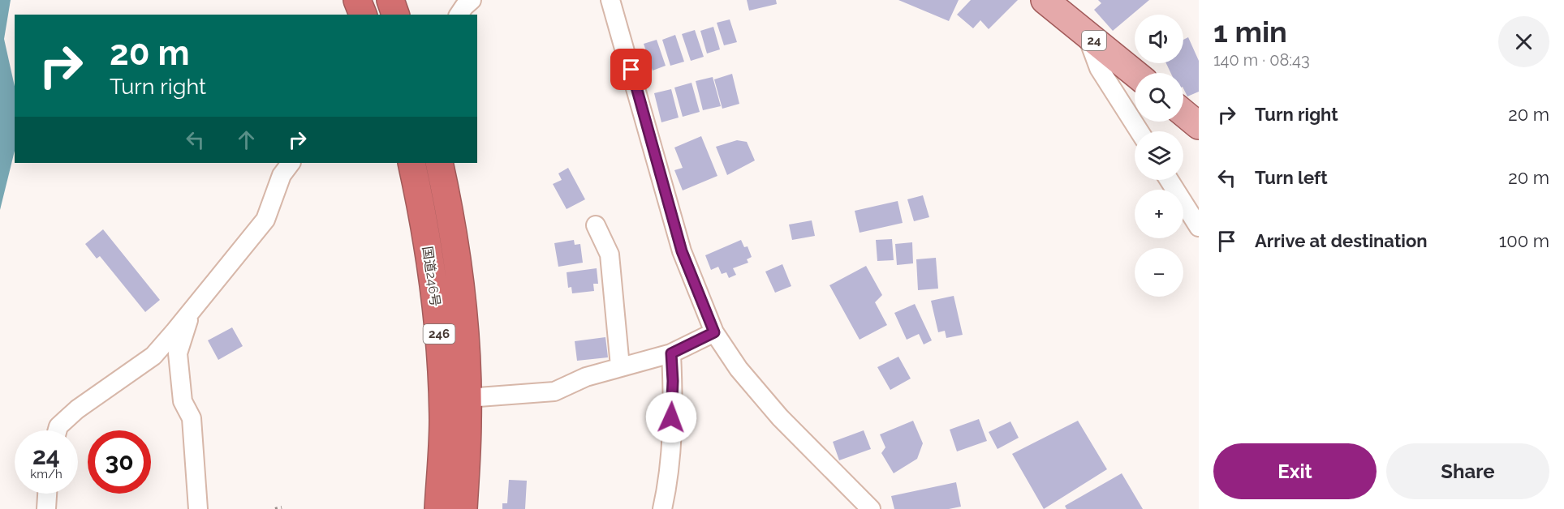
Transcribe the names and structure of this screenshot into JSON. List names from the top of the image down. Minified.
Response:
{"streets":{"highway":["国道246号","246"],"main road":["24"]},"page":{"heading":["1 min","140 m · 08:43"],"map_buttons":["+","−"],"turn":["20 m","Turn right"],"list":[{"name":"Turn right","value":"20 m"},{"name":"Turn left","value":"20 m"},{"name":"Arrive at destination","value":"100 m"}],"speed":"24 km/h","limit":"30","buttons":["Exit","Share"]}}
